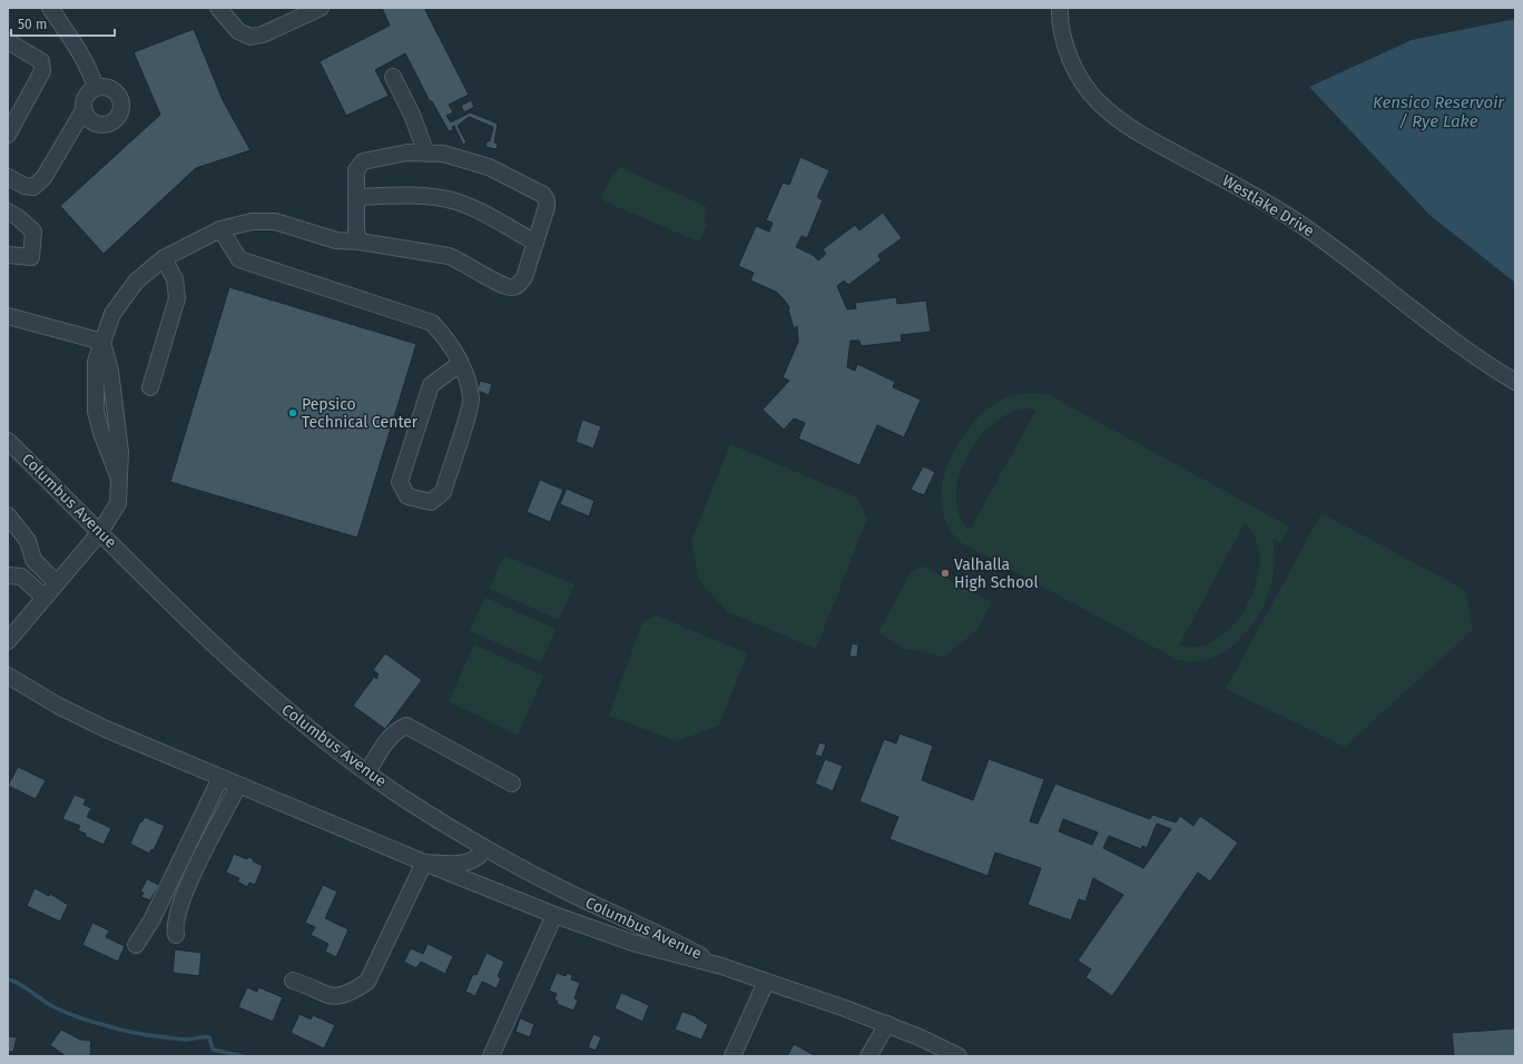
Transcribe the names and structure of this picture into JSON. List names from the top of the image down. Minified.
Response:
{"streets":{"street":["Westlake Drive","Columbus Avenue"]},"water":["Kensico Reservoir / Rye Lake"],"places":["Pepsico Technical Center","Valhalla High School"],"scale_bar":"50 m"}
